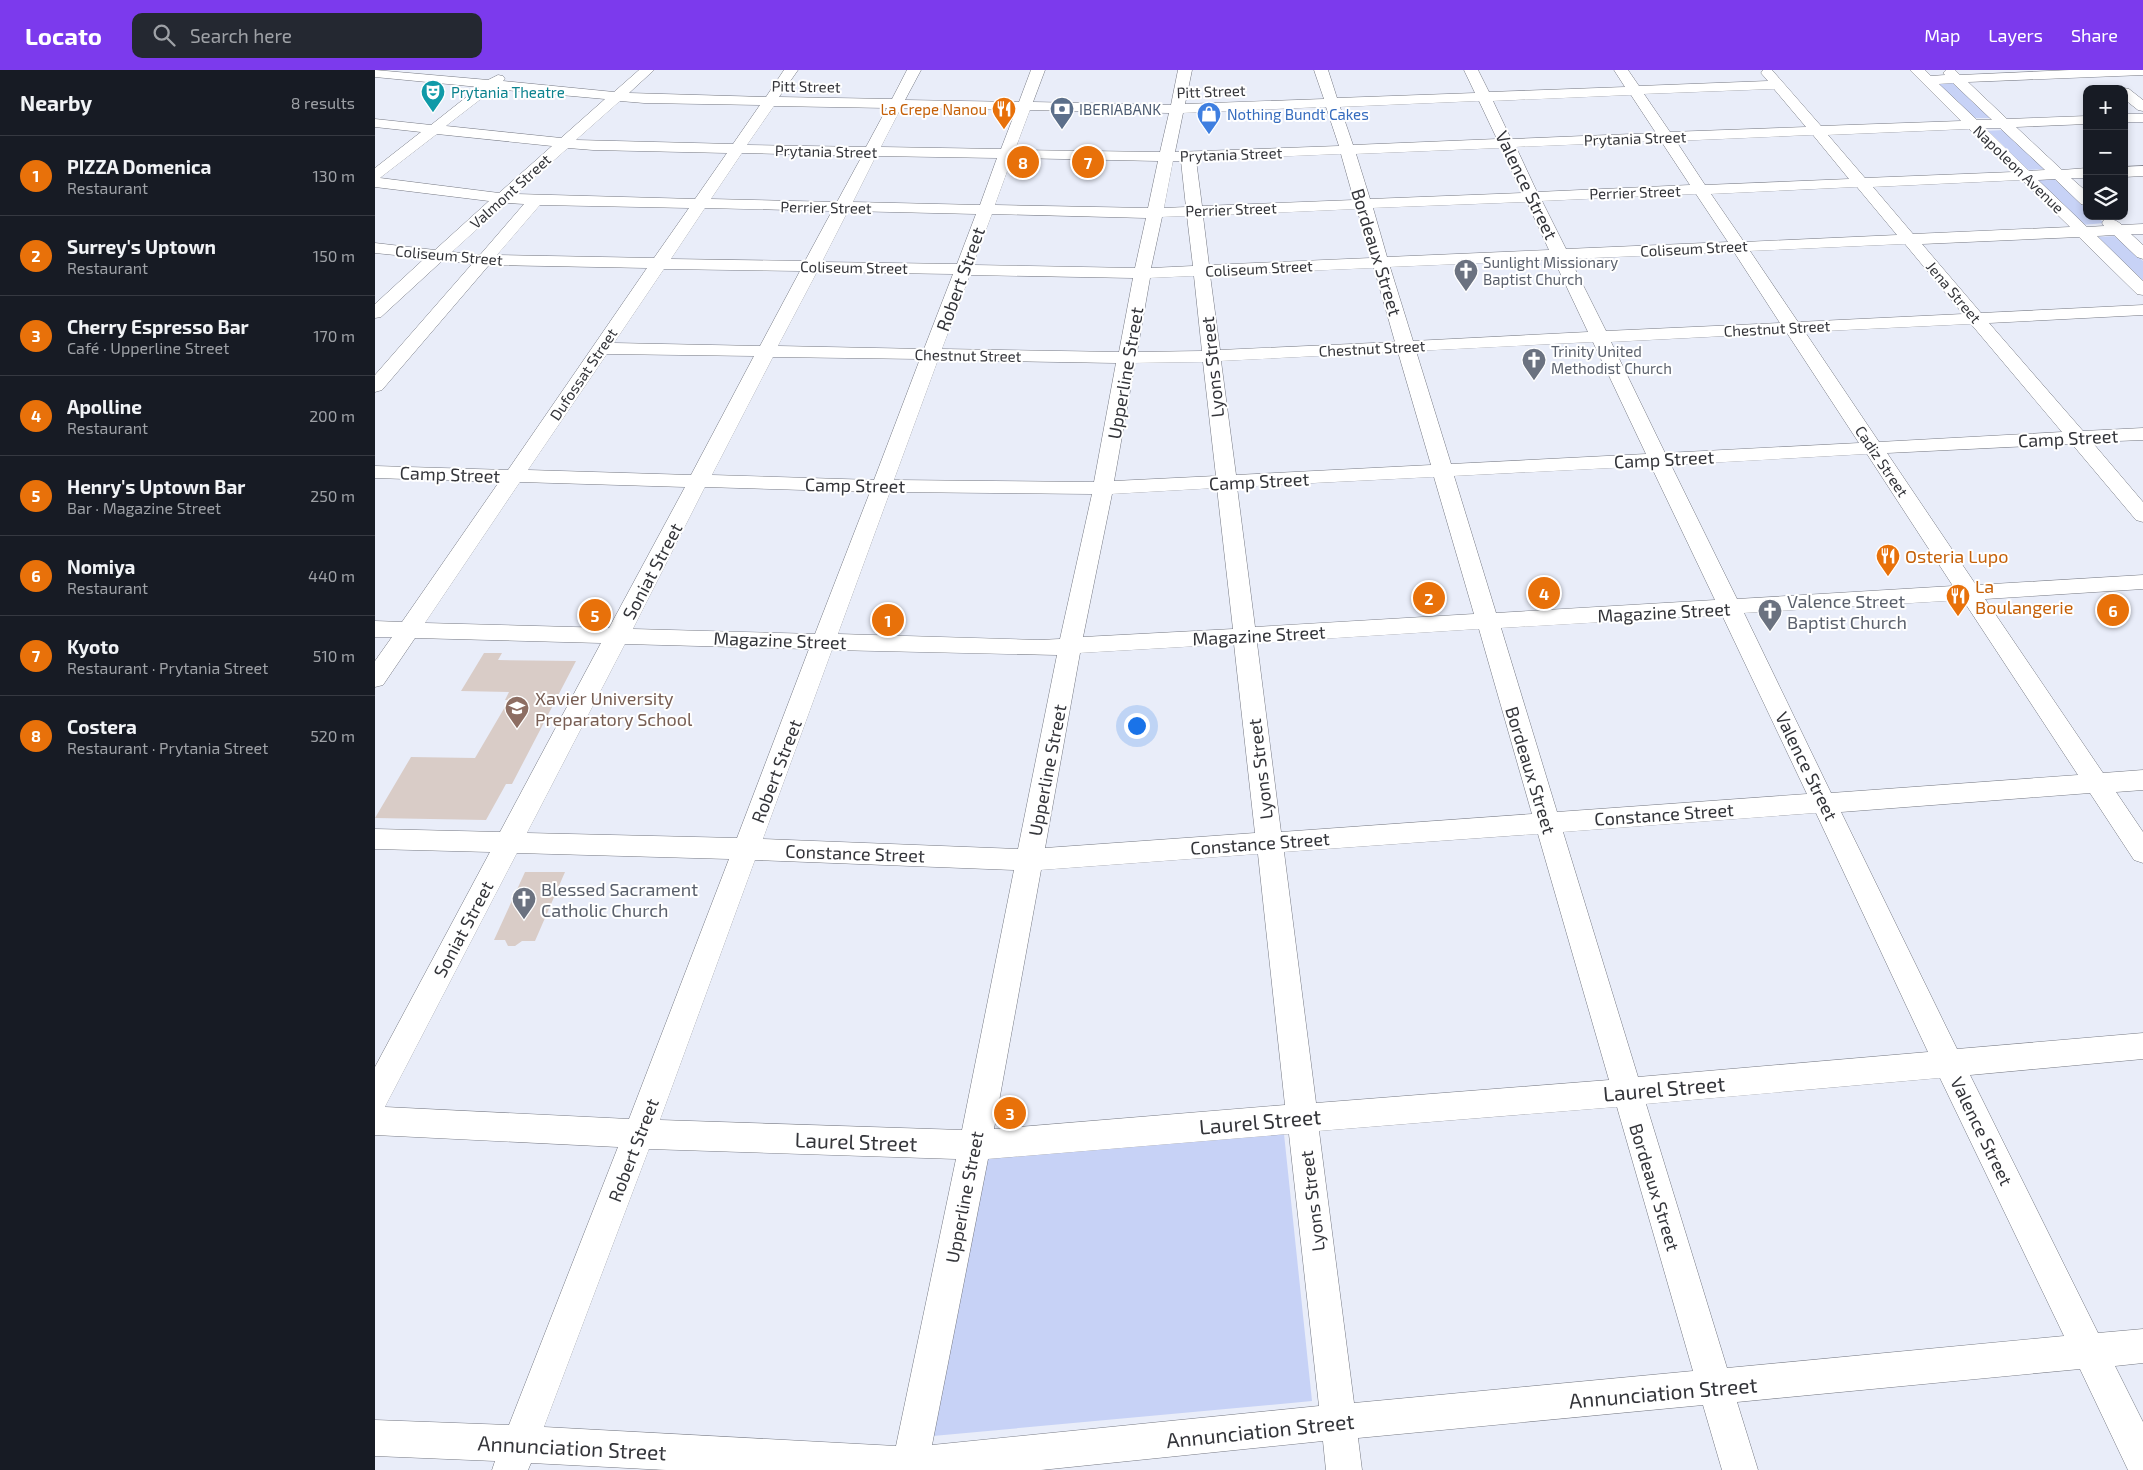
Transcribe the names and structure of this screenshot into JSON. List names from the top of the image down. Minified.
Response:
{"streets":{"street":["Pitt Street","Prytania Street","Napoleon Avenue","Valence Street","Valmont Street","Perrier Street","Coliseum Street","Bordeaux Street","Robert Street","Jena Street","Chestnut Street","Lyons Street","Upperline Street","Dufossat Street","Camp Street","Cadiz Street","Soniat Street","Magazine Street","Constance Street","Laurel Street","Annunciation Street"]},"crossings":[["Pitt Street","Valence Street"],["Pitt Street","Valmont Street"],["Pitt Street","Bordeaux Street"],["Pitt Street","Robert Street"],["Pitt Street","Jena Street"],["Pitt Street","Upperline Street"],["Pitt Street","Dufossat Street"],["Pitt Street","Cadiz Street"],["Pitt Street","Soniat Street"],["Prytania Street","Napoleon Avenue"],["Prytania Street","Valence Street"],["Prytania Street","Valmont Street"],["Prytania Street","Bordeaux Street"],["Prytania Street","Robert Street"],["Prytania Street","Jena Street"],["Prytania Street","Lyons Street"],["Prytania Street","Upperline Street"],["Prytania Street","Dufossat Street"],["Prytania Street","Cadiz Street"],["Prytania Street","Soniat Street"],["Napoleon Avenue","Perrier Street"],["Napoleon Avenue","Coliseum Street"],["Valence Street","Perrier Street"],["Valence Street","Coliseum Street"],["Valence Street","Chestnut Street"],["Valence Street","Camp Street"],["Valence Street","Magazine Street"],["Valence Street","Constance Street"],["Valence Street","Laurel Street"],["Valence Street","Annunciation Street"],["Valmont Street","Perrier Street"],["Valmont Street","Coliseum Street"],["Perrier Street","Bordeaux Street"],["Perrier Street","Robert Street"],["Perrier Street","Jena Street"],["Perrier Street","Lyons Street"],["Perrier Street","Upperline Street"],["Perrier Street","Dufossat Street"],["Perrier Street","Cadiz Street"],["Perrier Street","Soniat Street"],["Coliseum Street","Bordeaux Street"],["Coliseum Street","Robert Street"],["Coliseum Street","Jena Street"],["Coliseum Street","Lyons Street"],["Coliseum Street","Upperline Street"],["Coliseum Street","Dufossat Street"],["Coliseum Street","Cadiz Street"],["Coliseum Street","Soniat Street"],["Bordeaux Street","Chestnut Street"],["Bordeaux Street","Camp Street"],["Bordeaux Street","Magazine Street"],["Bordeaux Street","Constance Street"],["Bordeaux Street","Laurel Street"],["Bordeaux Street","Annunciation Street"],["Robert Street","Chestnut Street"],["Robert Street","Camp Street"],["Robert Street","Magazine Street"],["Robert Street","Constance Street"],["Robert Street","Laurel Street"],["Robert Street","Annunciation Street"],["Jena Street","Chestnut Street"],["Jena Street","Camp Street"],["Chestnut Street","Lyons Street"],["Chestnut Street","Upperline Street"],["Chestnut Street","Dufossat Street"],["Chestnut Street","Cadiz Street"],["Chestnut Street","Soniat Street"],["Lyons Street","Upperline Street"],["Lyons Street","Camp Street"],["Lyons Street","Magazine Street"],["Lyons Street","Constance Street"],["Lyons Street","Laurel Street"],["Lyons Street","Annunciation Street"],["Upperline Street","Camp Street"],["Upperline Street","Magazine Street"],["Upperline Street","Constance Street"],["Upperline Street","Laurel Street"],["Upperline Street","Annunciation Street"],["Dufossat Street","Camp Street"],["Dufossat Street","Magazine Street"],["Camp Street","Cadiz Street"],["Camp Street","Soniat Street"],["Cadiz Street","Magazine Street"],["Cadiz Street","Constance Street"],["Soniat Street","Magazine Street"],["Soniat Street","Constance Street"]],"places":{"theatre":["Prytania Theatre"],"restaurant":["La Crepe Nanou","Osteria Lupo","La Boulangerie"],"bank":["IBERIABANK"],"shop":["Nothing Bundt Cakes"],"church":["Sunlight Missionary Baptist Church","Trinity United Methodist Church","Valence Street Baptist Church","Blessed Sacrament Catholic Church"],"school or university":["Xavier University Preparatory School"]},"page":{"header":"Locato","search":"Search here","nav":["Map","Layers","Share"],"heading":["Nearby","8 results"],"map_buttons":["+","−"],"list":[{"mark":"1","name":"PIZZA Domenica","note":"Restaurant","value":"130 m"},{"mark":"2","name":"Surrey's Uptown","note":"Restaurant","value":"150 m"},{"mark":"3","name":"Cherry Espresso Bar","note":"Café · Upperline Street","value":"170 m"},{"mark":"4","name":"Apolline","note":"Restaurant","value":"200 m"},{"mark":"5","name":"Henry's Uptown Bar","note":"Bar · Magazine Street","value":"250 m"},{"mark":"6","name":"Nomiya","note":"Restaurant","value":"440 m"},{"mark":"7","name":"Kyoto","note":"Restaurant · Prytania Street","value":"510 m"},{"mark":"8","name":"Costera","note":"Restaurant · Prytania Street","value":"520 m"}],"pins":["7","8","4","2","6","5","1","3"]}}
